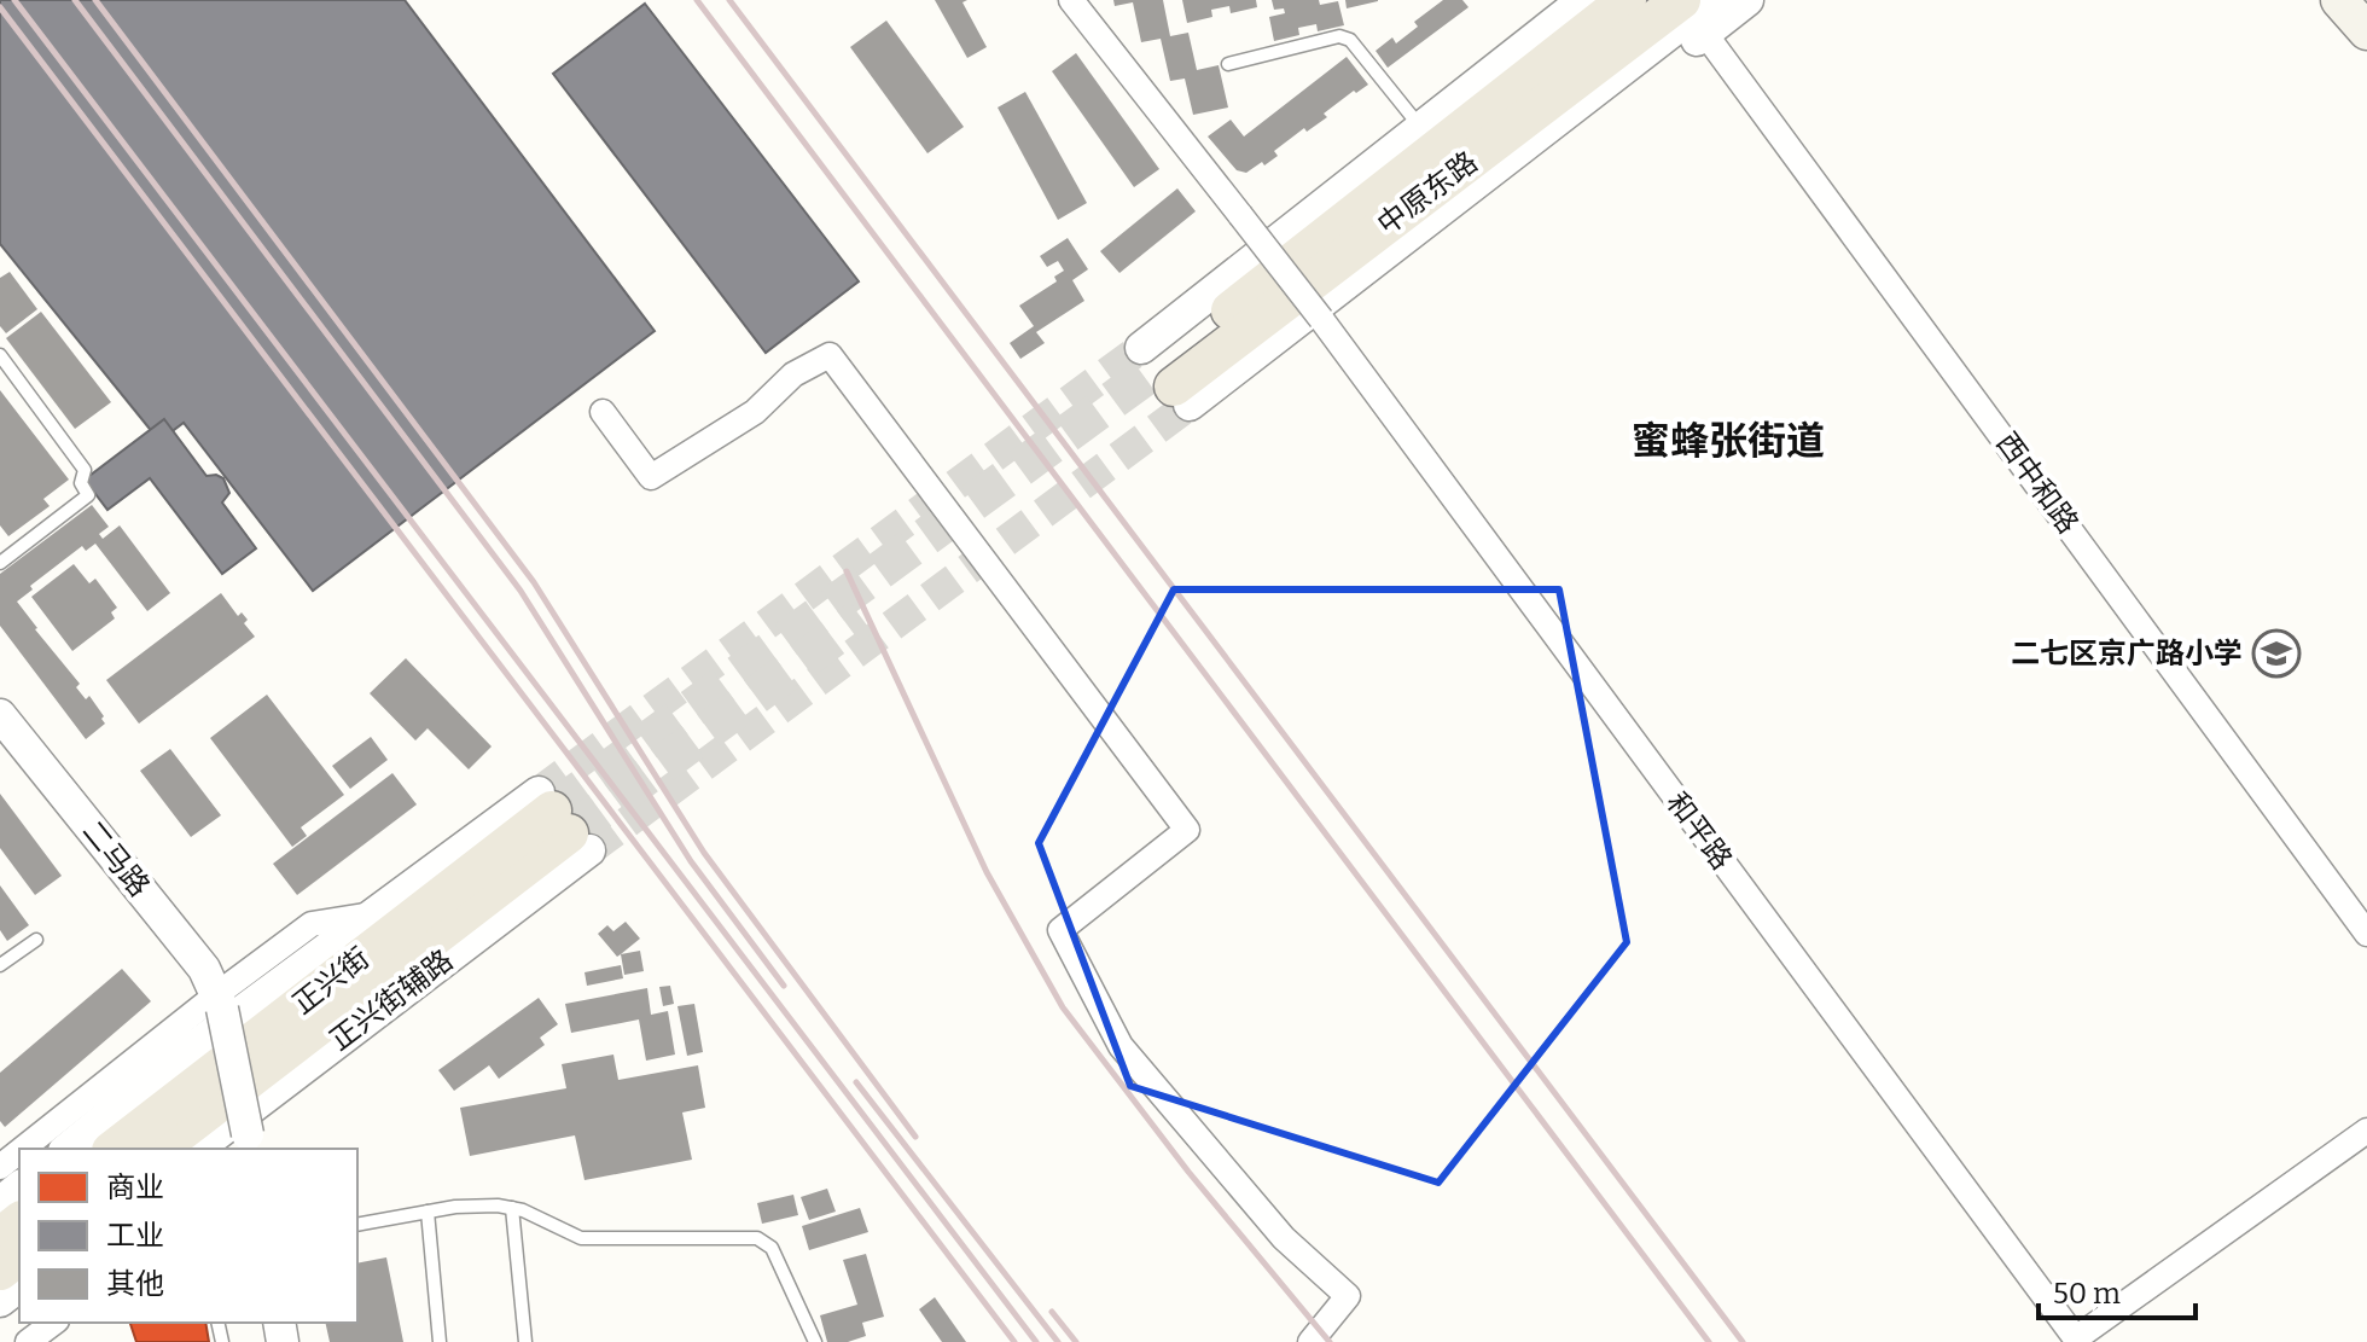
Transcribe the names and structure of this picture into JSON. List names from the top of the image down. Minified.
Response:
{"streets":{"main road":["中原东路","正兴街"],"street":["西中和路","和平路","二马路","正兴街辅路"]},"crossings":[["正兴街","正兴街辅路"]],"districts":["蜜蜂张街道"],"places":{"school or university":["二七区京广路小学"]},"legend":["商业","工业","其他"],"scale_bar":"50 m"}
